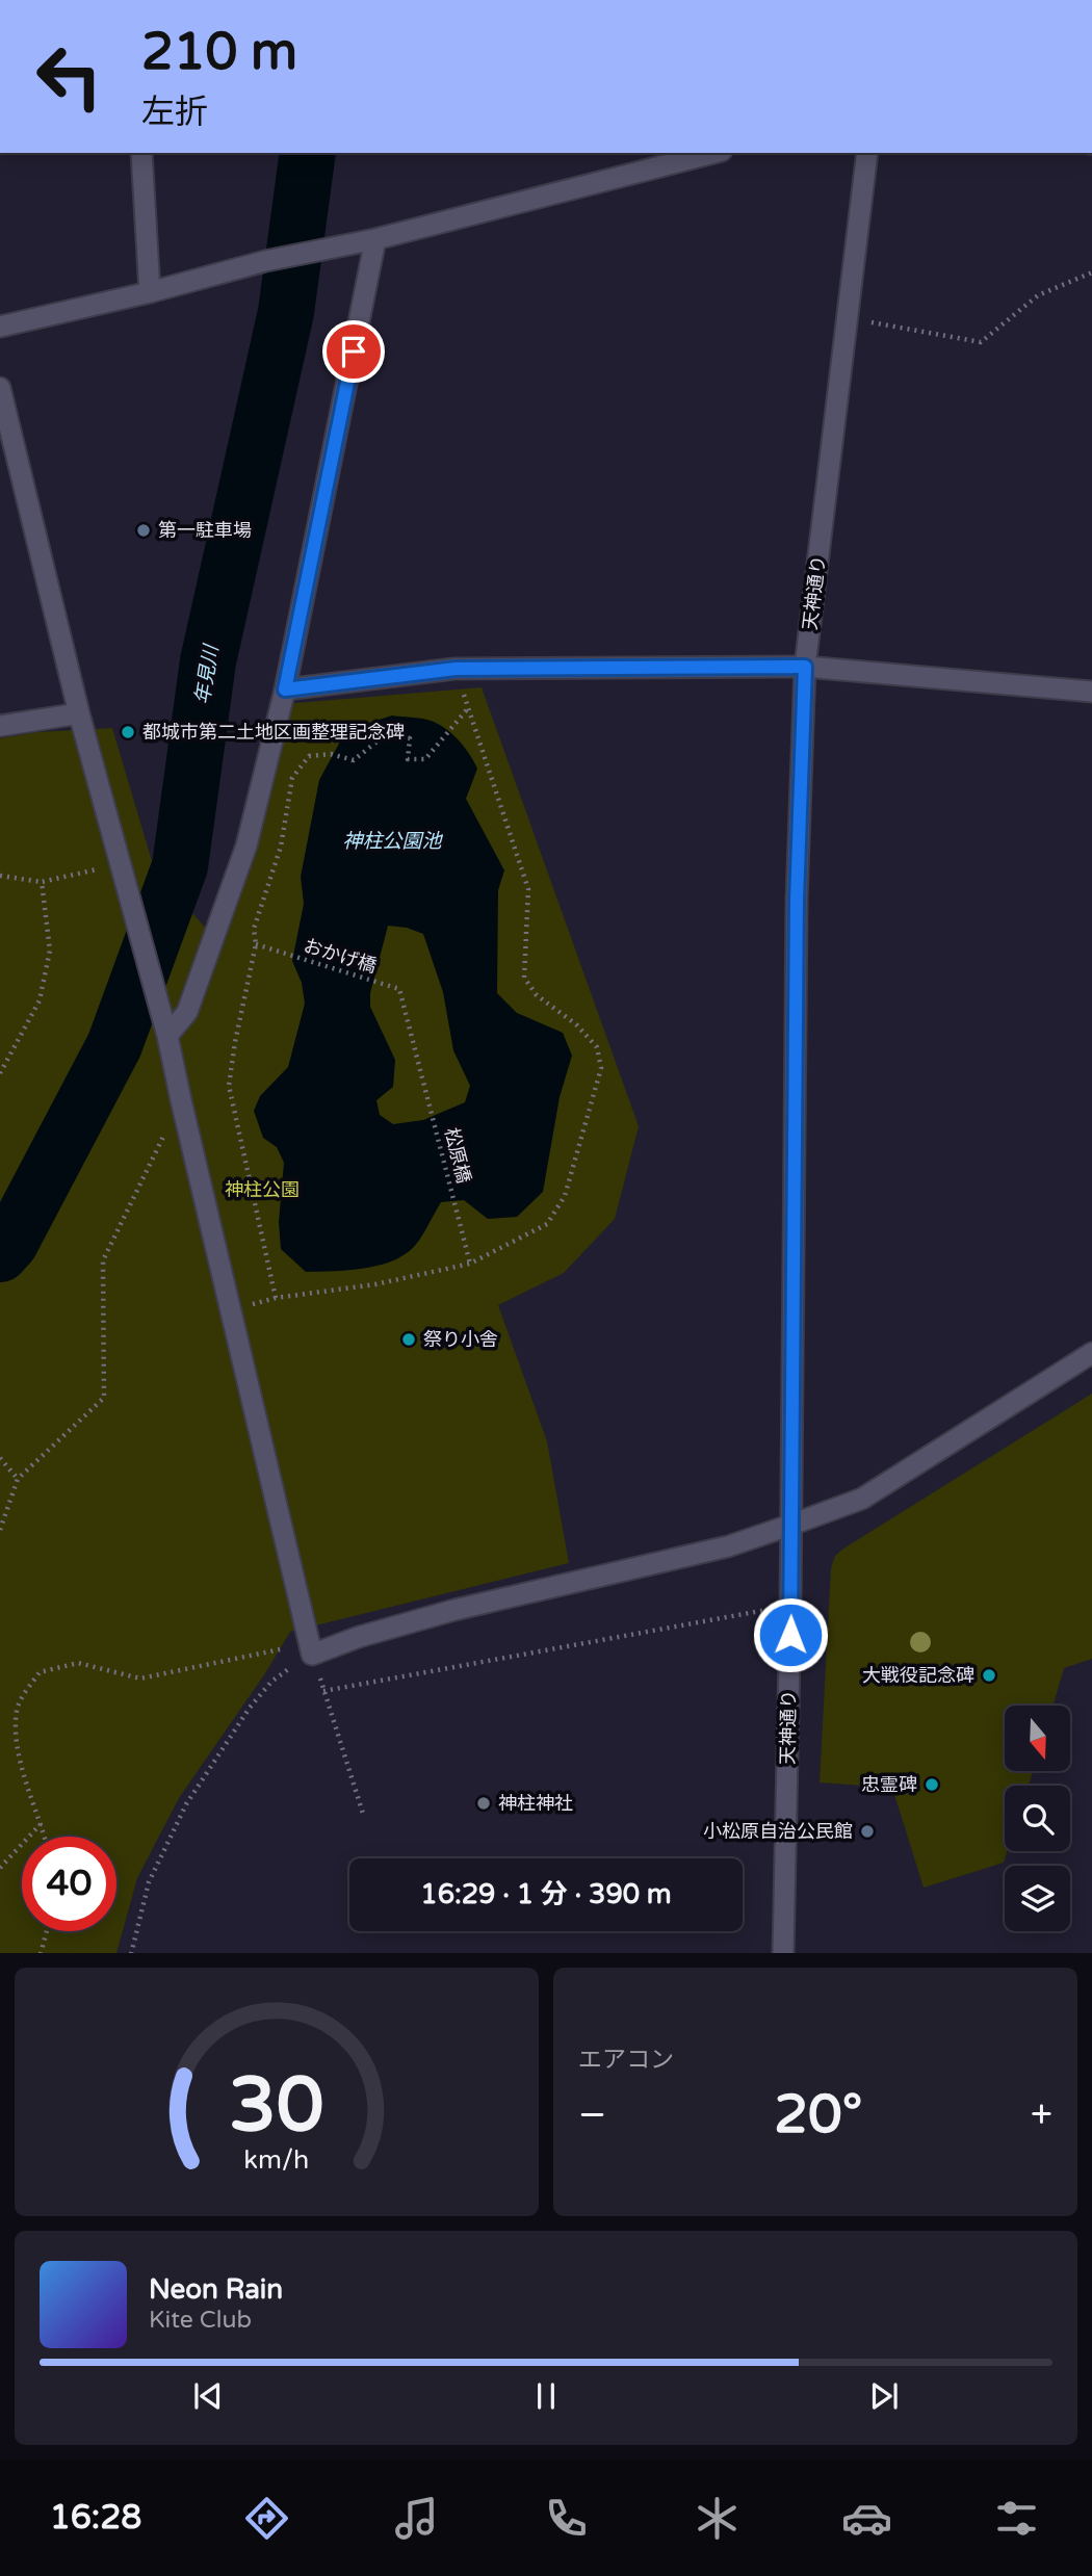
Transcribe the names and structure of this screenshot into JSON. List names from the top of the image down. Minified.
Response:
{"streets":{"street":["天神通り"],"path":["おかげ橋","松原橋"]},"crossings":[["おかげ橋","松原橋"]],"water":["年見川","神柱公園池"],"parks":["神柱公園"],"places":["第一駐車場","都城市第二土地区画整理記念碑","祭り小舎","大戦役記念碑","忠霊碑","神柱神社","小松原自治公民館"],"north":"bottom","page":{"turn":["210 m","左折"],"limit":"40","trip":"16:29 · 1 分 · 390 m","tile":"エアコン","heat":["−","20°","+"],"song":["Neon Rain","Kite Club"],"tabs":"16:28","gauge":["30","km/h"]}}
